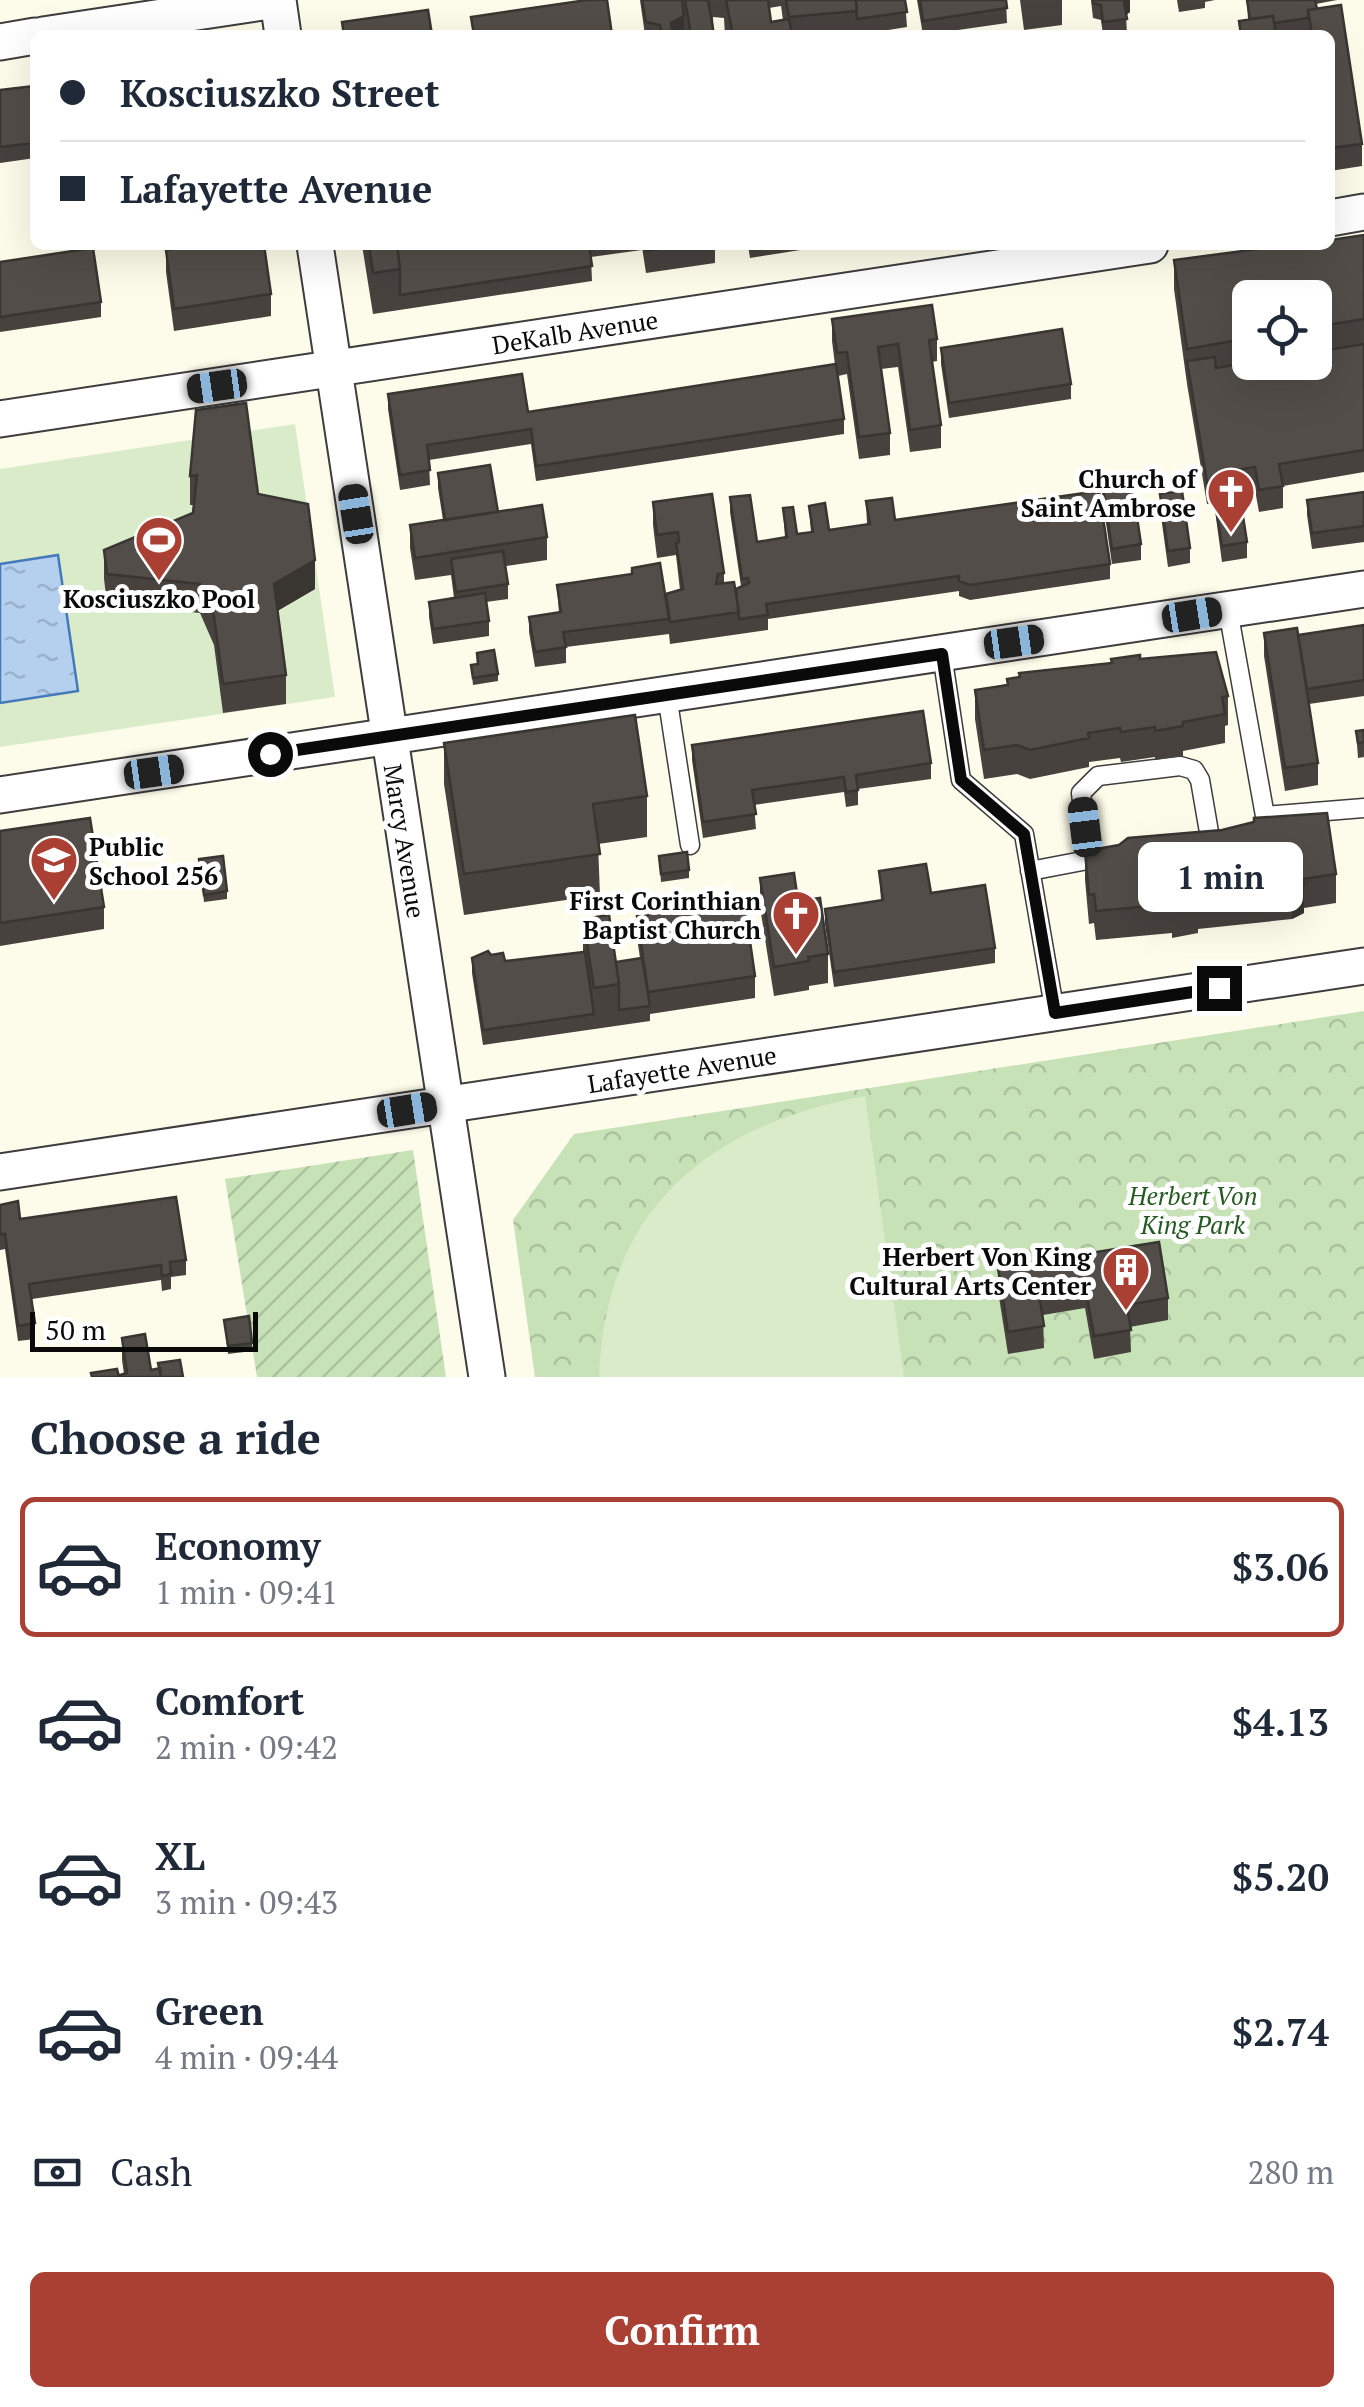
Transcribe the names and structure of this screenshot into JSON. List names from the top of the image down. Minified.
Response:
{"streets":{"street":["DeKalb Avenue","Marcy Avenue","Lafayette Avenue"]},"crossings":[["DeKalb Avenue","Marcy Avenue"],["Marcy Avenue","Lafayette Avenue"]],"parks":["Herbert Von King Park"],"places":{"church":["Church of Saint Ambrose","First Corinthian Baptist Church"],"sports":["Kosciuszko Pool"],"school or university":["Public School 256"],"building":["Herbert Von King Cultural Arts Center"]},"scale_bar":"50 m","page":{"banner":["Kosciuszko Street","Lafayette Avenue"],"bubble":"1 min","scale":"50 m","heading":"Choose a ride","list":[{"name":"Economy","note":"1 min · 09:41","value":"$3.06"},{"name":"Comfort","note":"2 min · 09:42","value":"$4.13"},{"name":"XL","note":"3 min · 09:43","value":"$5.20"},{"name":"Green","note":"4 min · 09:44","value":"$2.74"}],"pay":["Cash","280 m"],"buttons":"Confirm"}}
